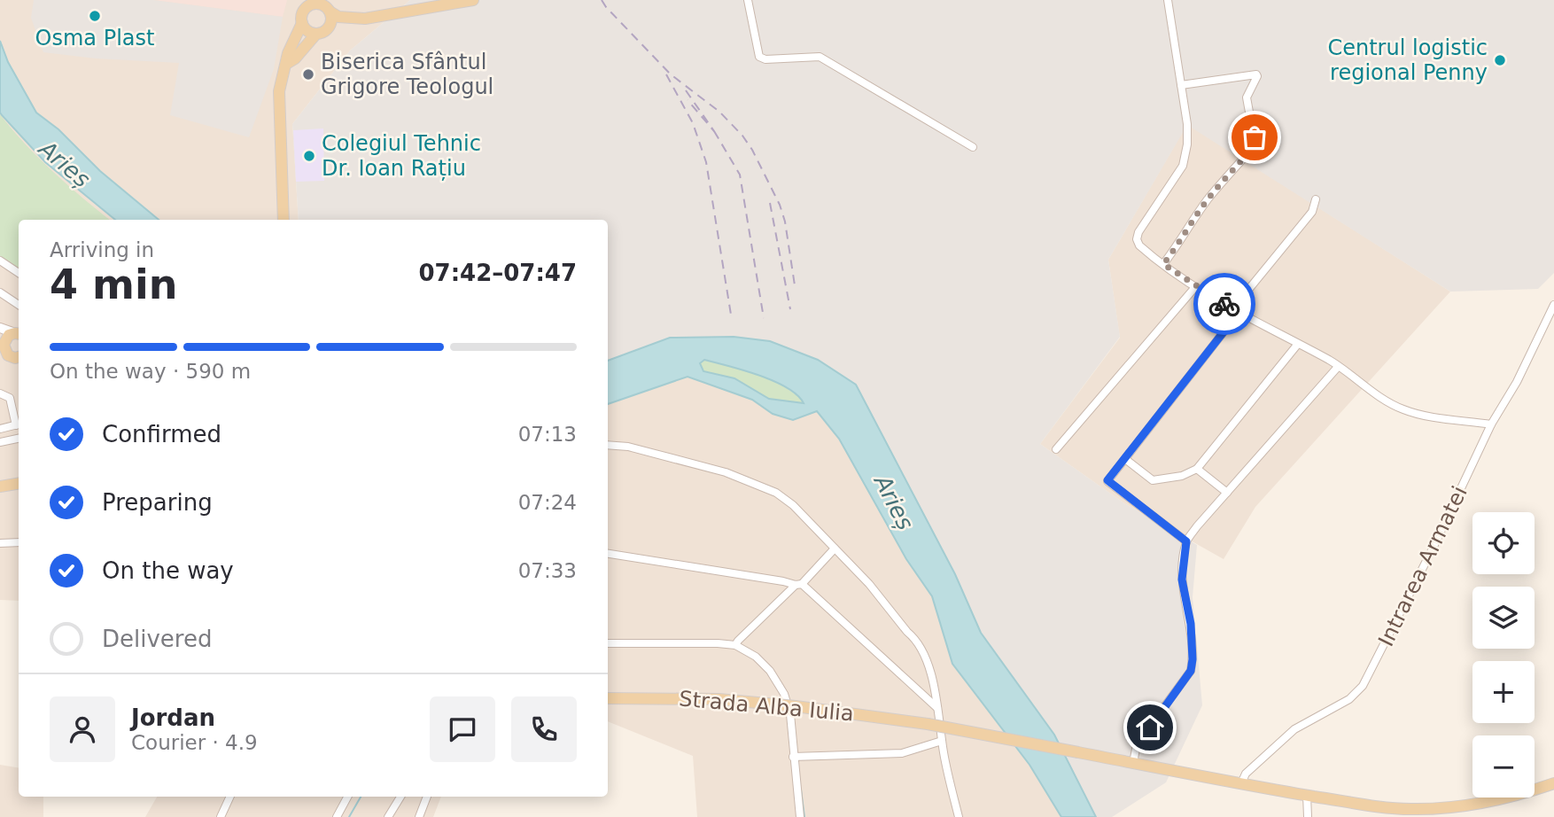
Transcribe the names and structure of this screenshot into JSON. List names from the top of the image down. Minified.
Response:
{"streets":{"main road":["Strada Alba Iulia"],"street":["Intrarea Armatei"]},"crossings":[["Intrarea Armatei","Strada Alba Iulia"]],"water":["Arieș"],"places":["Osma Plast","Centrul logistic regional Penny","Biserica Sfântul Grigore Teologul","Colegiul Tehnic Dr. Ioan Rațiu"],"page":{"heading":["4 min","Arriving in","07:42–07:47"],"panel":["Jordan","Courier · 4.9"],"bar":"On the way · 590 m","list":[["Confirmed","07:13"],["Preparing","07:24"],["On the way","07:33"],"Delivered"],"map_buttons":["+","−"]}}
